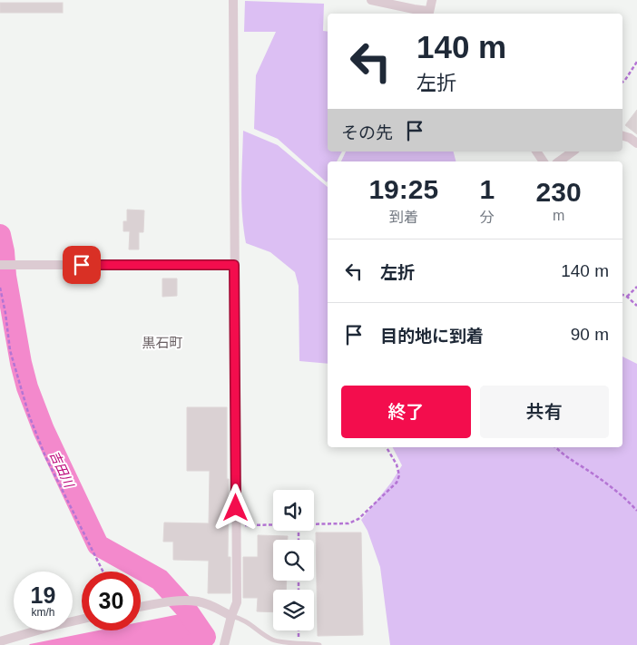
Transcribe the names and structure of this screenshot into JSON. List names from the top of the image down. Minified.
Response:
{"districts":["黒石町"],"water":["吉田川"],"page":{"turn":["140 m","左折"],"then":"その先","eta":["19:25","到着","1","分","230","m"],"list":[{"name":"左折","value":"140 m"},{"name":"目的地に到着","value":"90 m"}],"buttons":["終了","共有"],"speed":"19 km/h","limit":"30"}}
